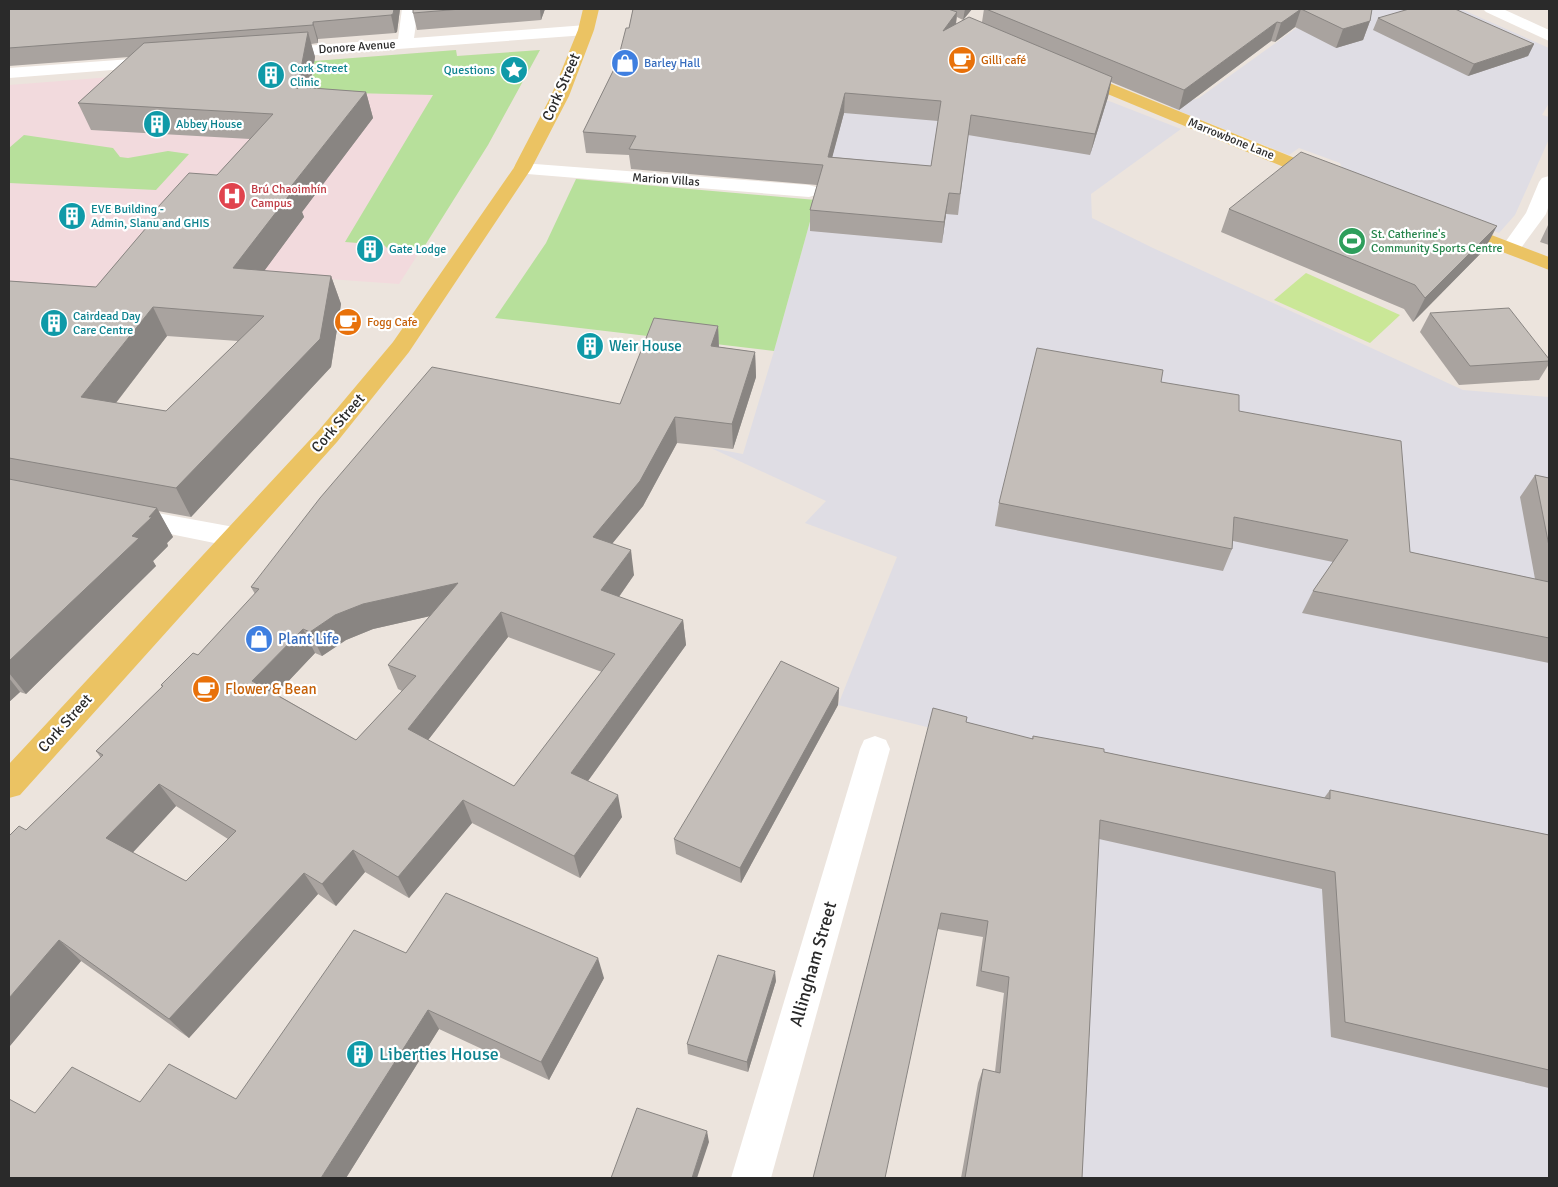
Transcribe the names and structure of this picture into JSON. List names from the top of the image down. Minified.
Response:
{"streets":{"main road":["Cork Street","Marrowbone Lane"],"street":["Donore Avenue","Marion Villas","Allingham Street"]},"crossings":[["Donore Avenue","Cork Street"],["Cork Street","Marion Villas"]],"places":{"cafe":["Gilli café","Fogg Cafe","Flower & Bean"],"shop":["Barley Hall","Plant Life"],"place":["Questions"],"building":["Cork Street Clinic","Abbey House","EVE Building - Admin, Slanu and GHIS","Gate Lodge","Cairdead Day Care Centre","Weir House","Liberties House"],"hospital":["Brú Chaoimhín Campus"],"sports":["St. Catherine's Community Sports Centre"]}}
